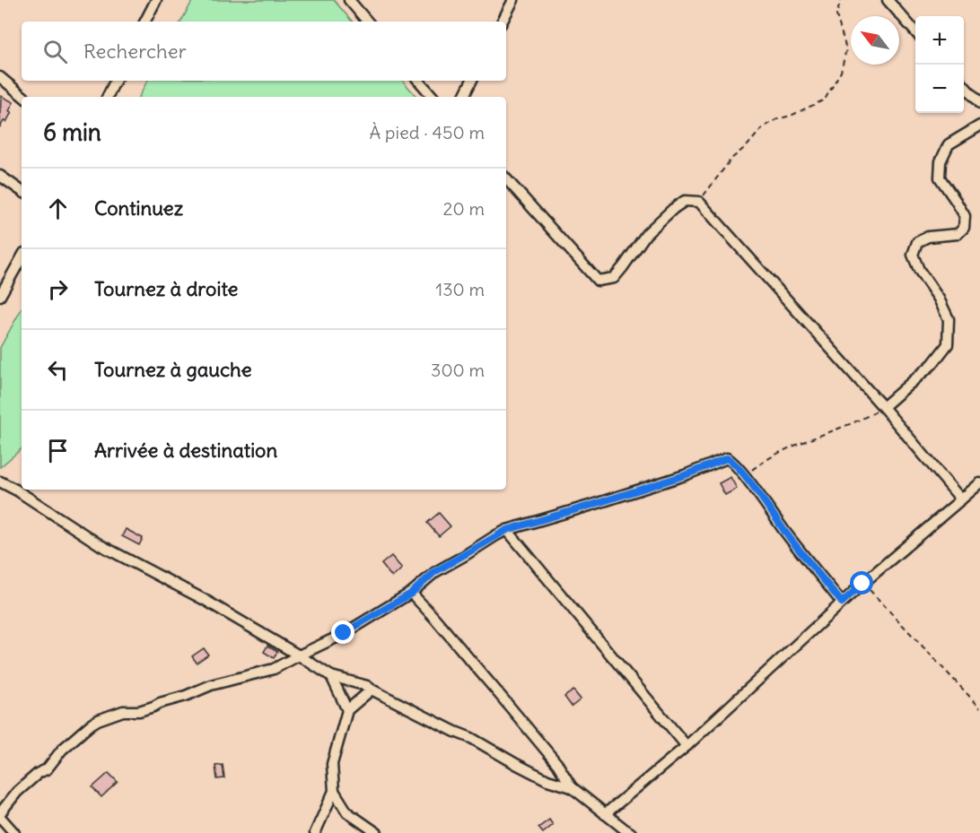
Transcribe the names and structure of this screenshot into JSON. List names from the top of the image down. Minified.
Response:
{"north":"top left","page":{"map_buttons":["+","−"],"search":"Rechercher","heading":["6 min","À pied · 450 m"],"list":[["Continuez","20 m"],["Tournez à droite","130 m"],["Tournez à gauche","300 m"],"Arrivée à destination"]}}
